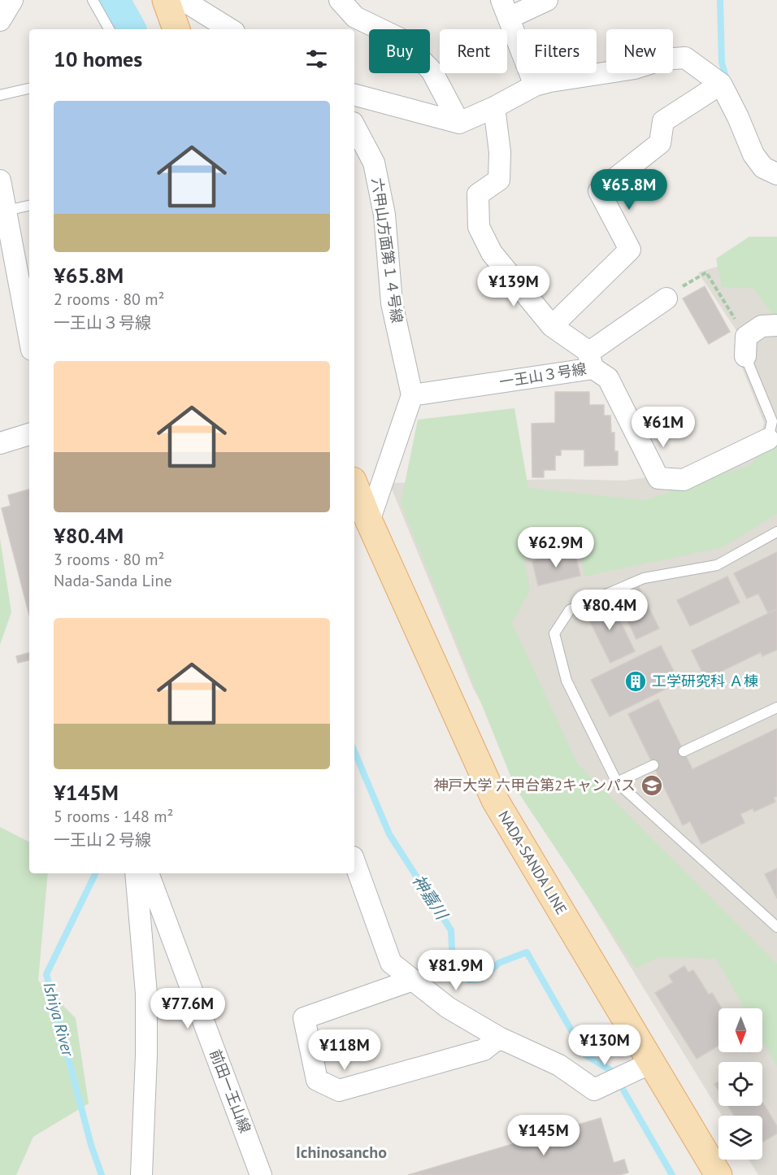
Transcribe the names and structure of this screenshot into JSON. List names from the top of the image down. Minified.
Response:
{"streets":{"main road":["NADA-SANDA LINE"],"street":["六甲山方面第１４号線","一王山３号線","前田一王山線"]},"crossings":[["六甲山方面第１４号線","一王山３号線"]],"districts":["Ichinosancho"],"water":["神嘉川","Ishiya River"],"places":{"building":["工学研究科 Ａ棟"],"school or university":["神戸大学 六甲台第2キャンパス"]},"north":"bottom","page":{"chip":["Buy","Rent","Filters","New"],"heading":"10 homes","list":[{"name":"¥65.8M","note":"2 rooms · 80 m² · 一王山３号線"},{"name":"¥80.4M","note":"3 rooms · 80 m² · Nada-Sanda Line"},{"name":"¥145M","note":"5 rooms · 148 m² · 一王山２号線"}],"price":["¥65.8M","¥139M","¥61M","¥62.9M","¥80.4M","¥81.9M","¥77.6M","¥130M","¥118M","¥145M"]}}
